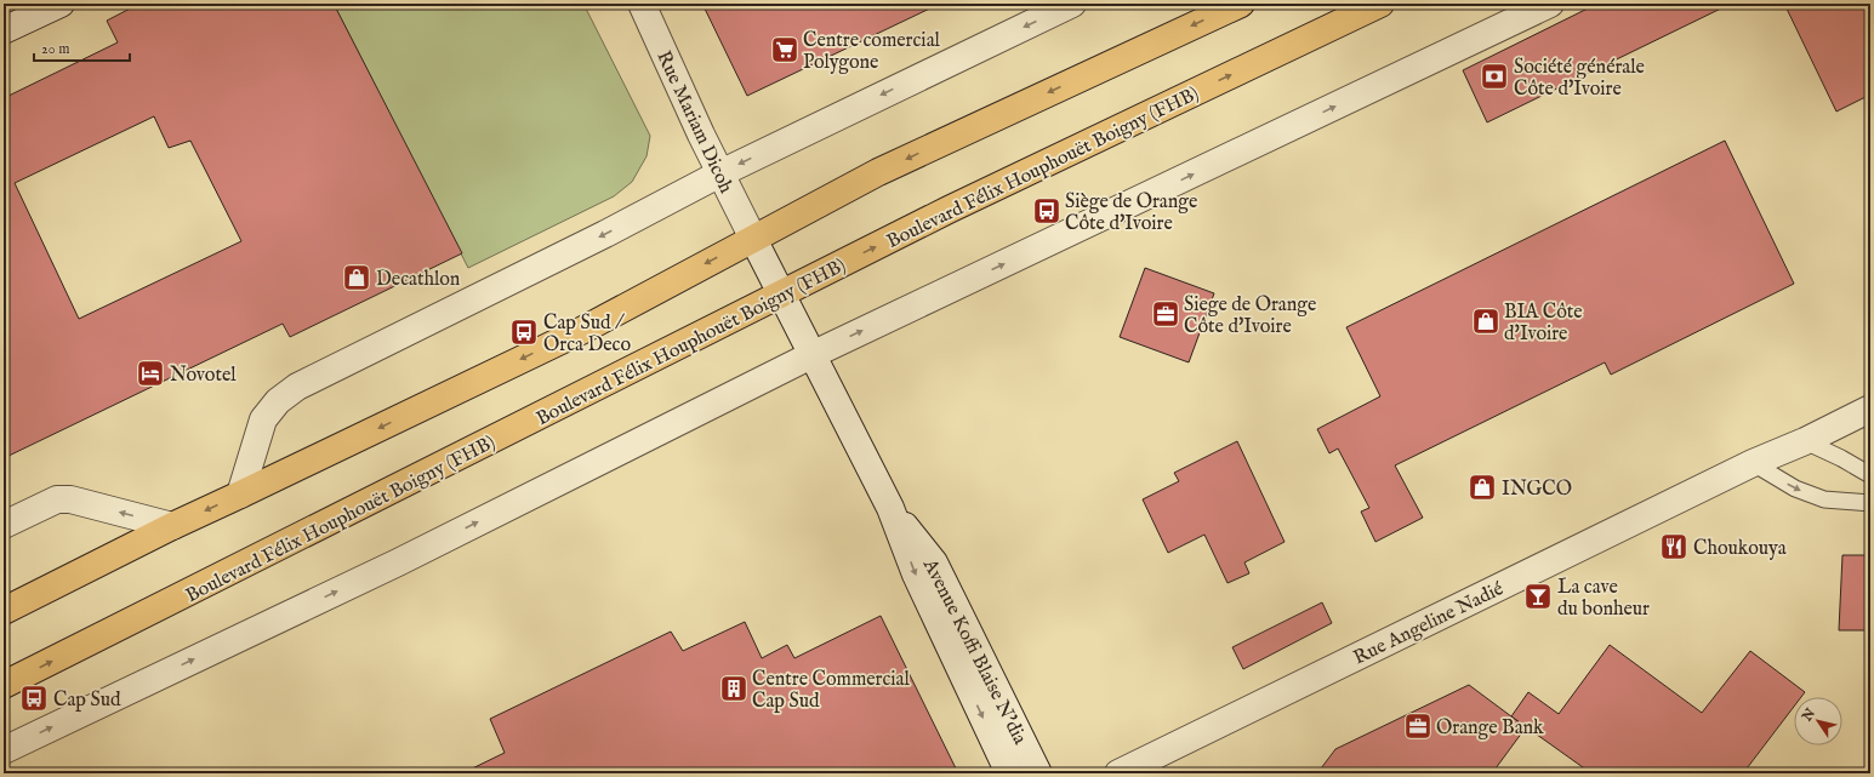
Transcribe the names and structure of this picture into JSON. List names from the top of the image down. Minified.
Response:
{"streets":{"highway":["Boulevard Félix Houphouët Boigny (FHB)"],"street":["Rue Mariam Dicoh","Rue Angeline Nadié","Avenue Koffi Blaise N'dia"]},"crossings":[["Rue Mariam Dicoh","Boulevard Félix Houphouët Boigny (FHB)"],["Rue Mariam Dicoh","Avenue Koffi Blaise N'dia"],["Boulevard Félix Houphouët Boigny (FHB)","Avenue Koffi Blaise N'dia"]],"places":{"supermarket":["Centre comercial Polygone"],"bank":["Société générale Côte d'Ivoire"],"bus stop":["Siège de Orange Côte d'Ivoire","Cap Sud / Orca Deco","Cap Sud"],"shop":["Decathlon","BIA Côte d'Ivoire","INGCO"],"office":["Siege de Orange Côte d'Ivoire","Orange Bank"],"hotel":["Novotel"],"restaurant":["Choukouya"],"bar":["La cave du bonheur"],"building":["Centre Commercial Cap Sud"]},"scale_bar":"20 m","north":"top left"}
